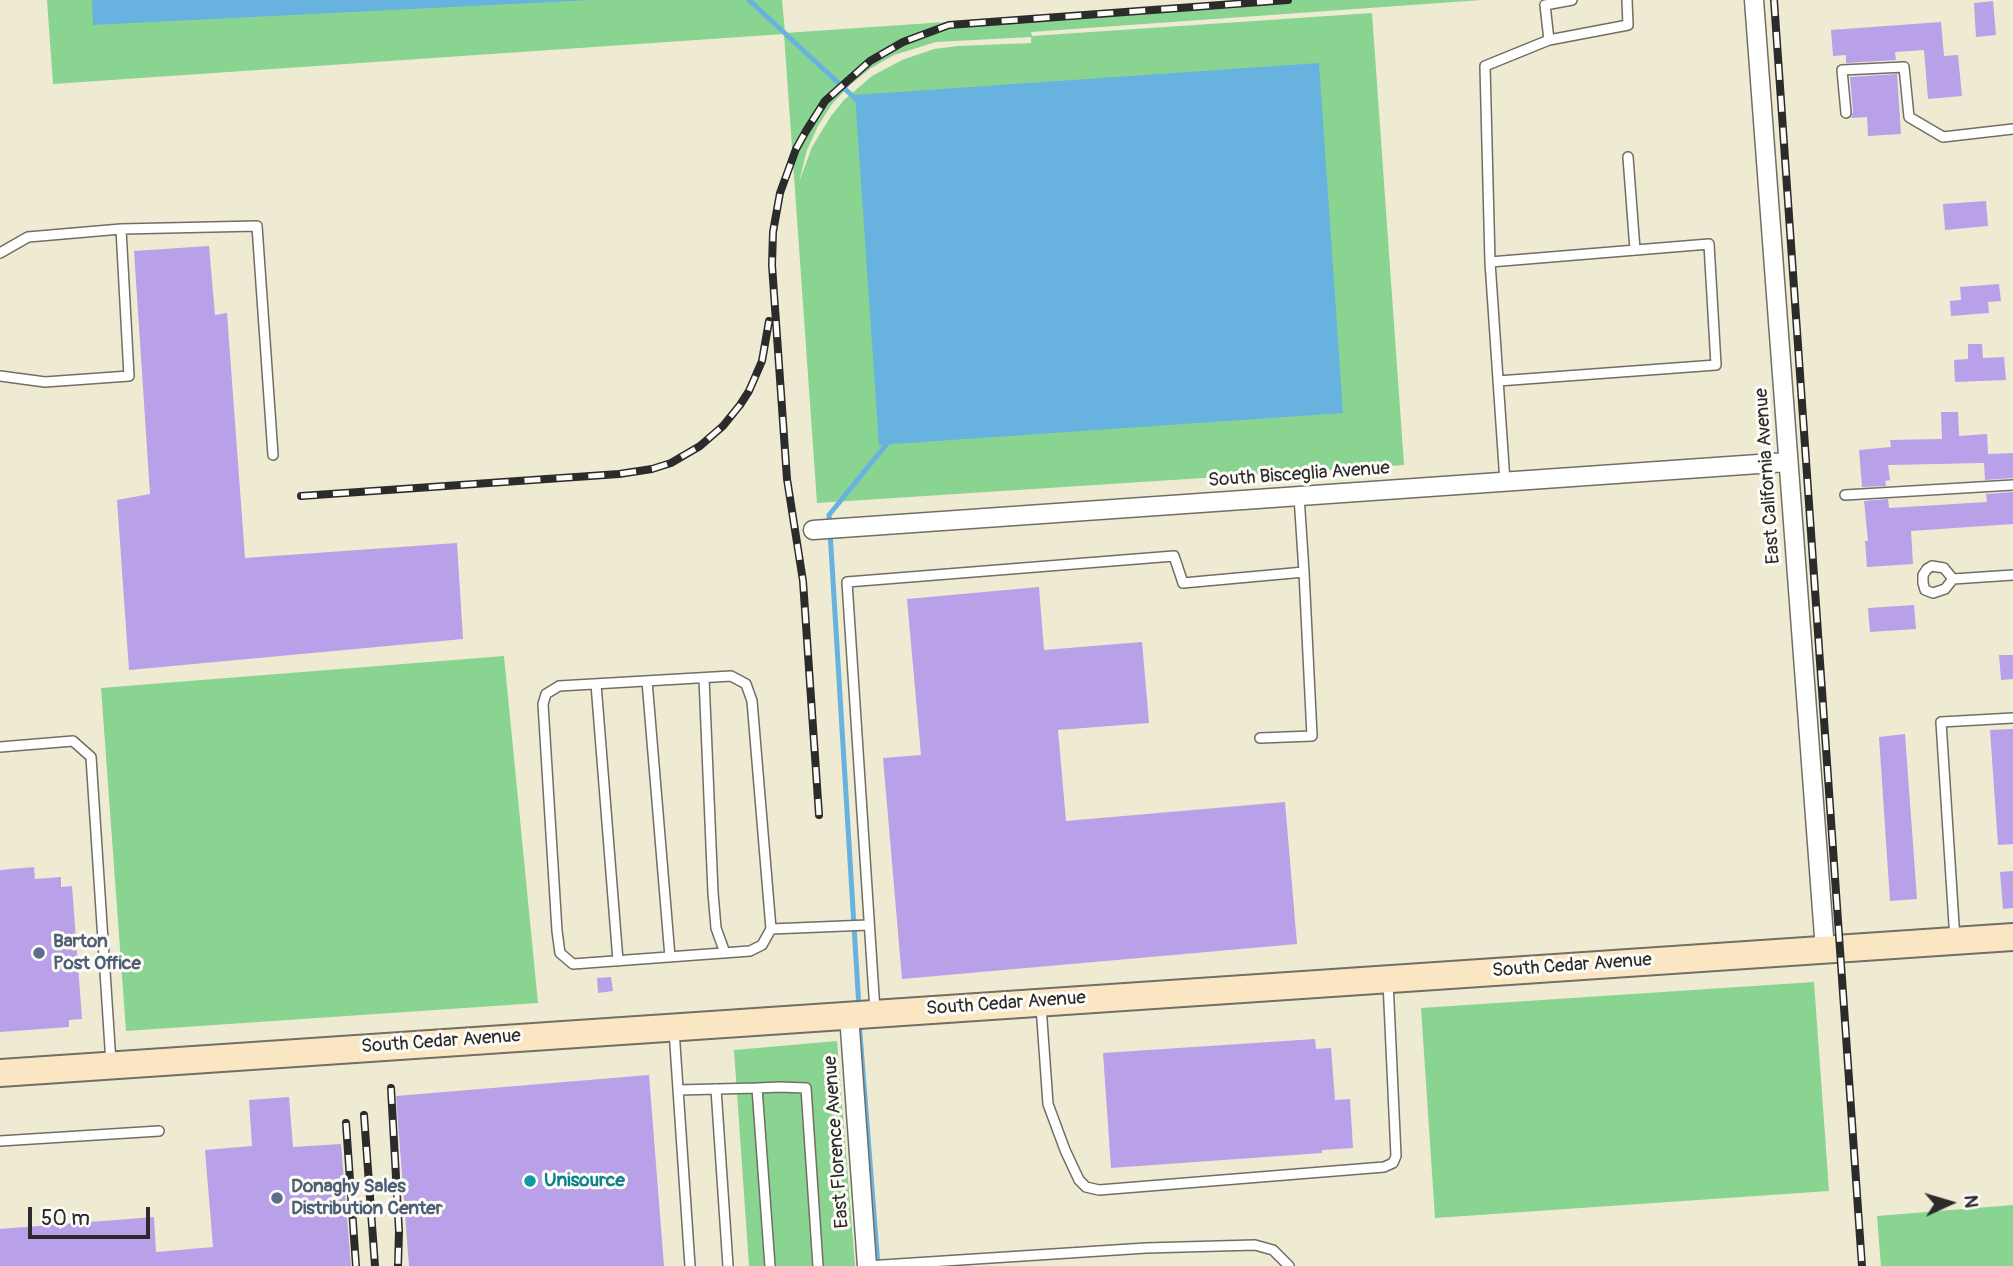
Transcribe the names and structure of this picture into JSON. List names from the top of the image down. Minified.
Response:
{"streets":{"main road":["South Cedar Avenue"],"street":["South Bisceglia Avenue","East California Avenue","East Florence Avenue"]},"crossings":[["South Bisceglia Avenue","East California Avenue"],["East California Avenue","South Cedar Avenue"],["South Cedar Avenue","East Florence Avenue"]],"places":["Barton Post Office","Unisource","Donaghy Sales Distribution Center"],"scale_bar":"50 m","north":"right"}
